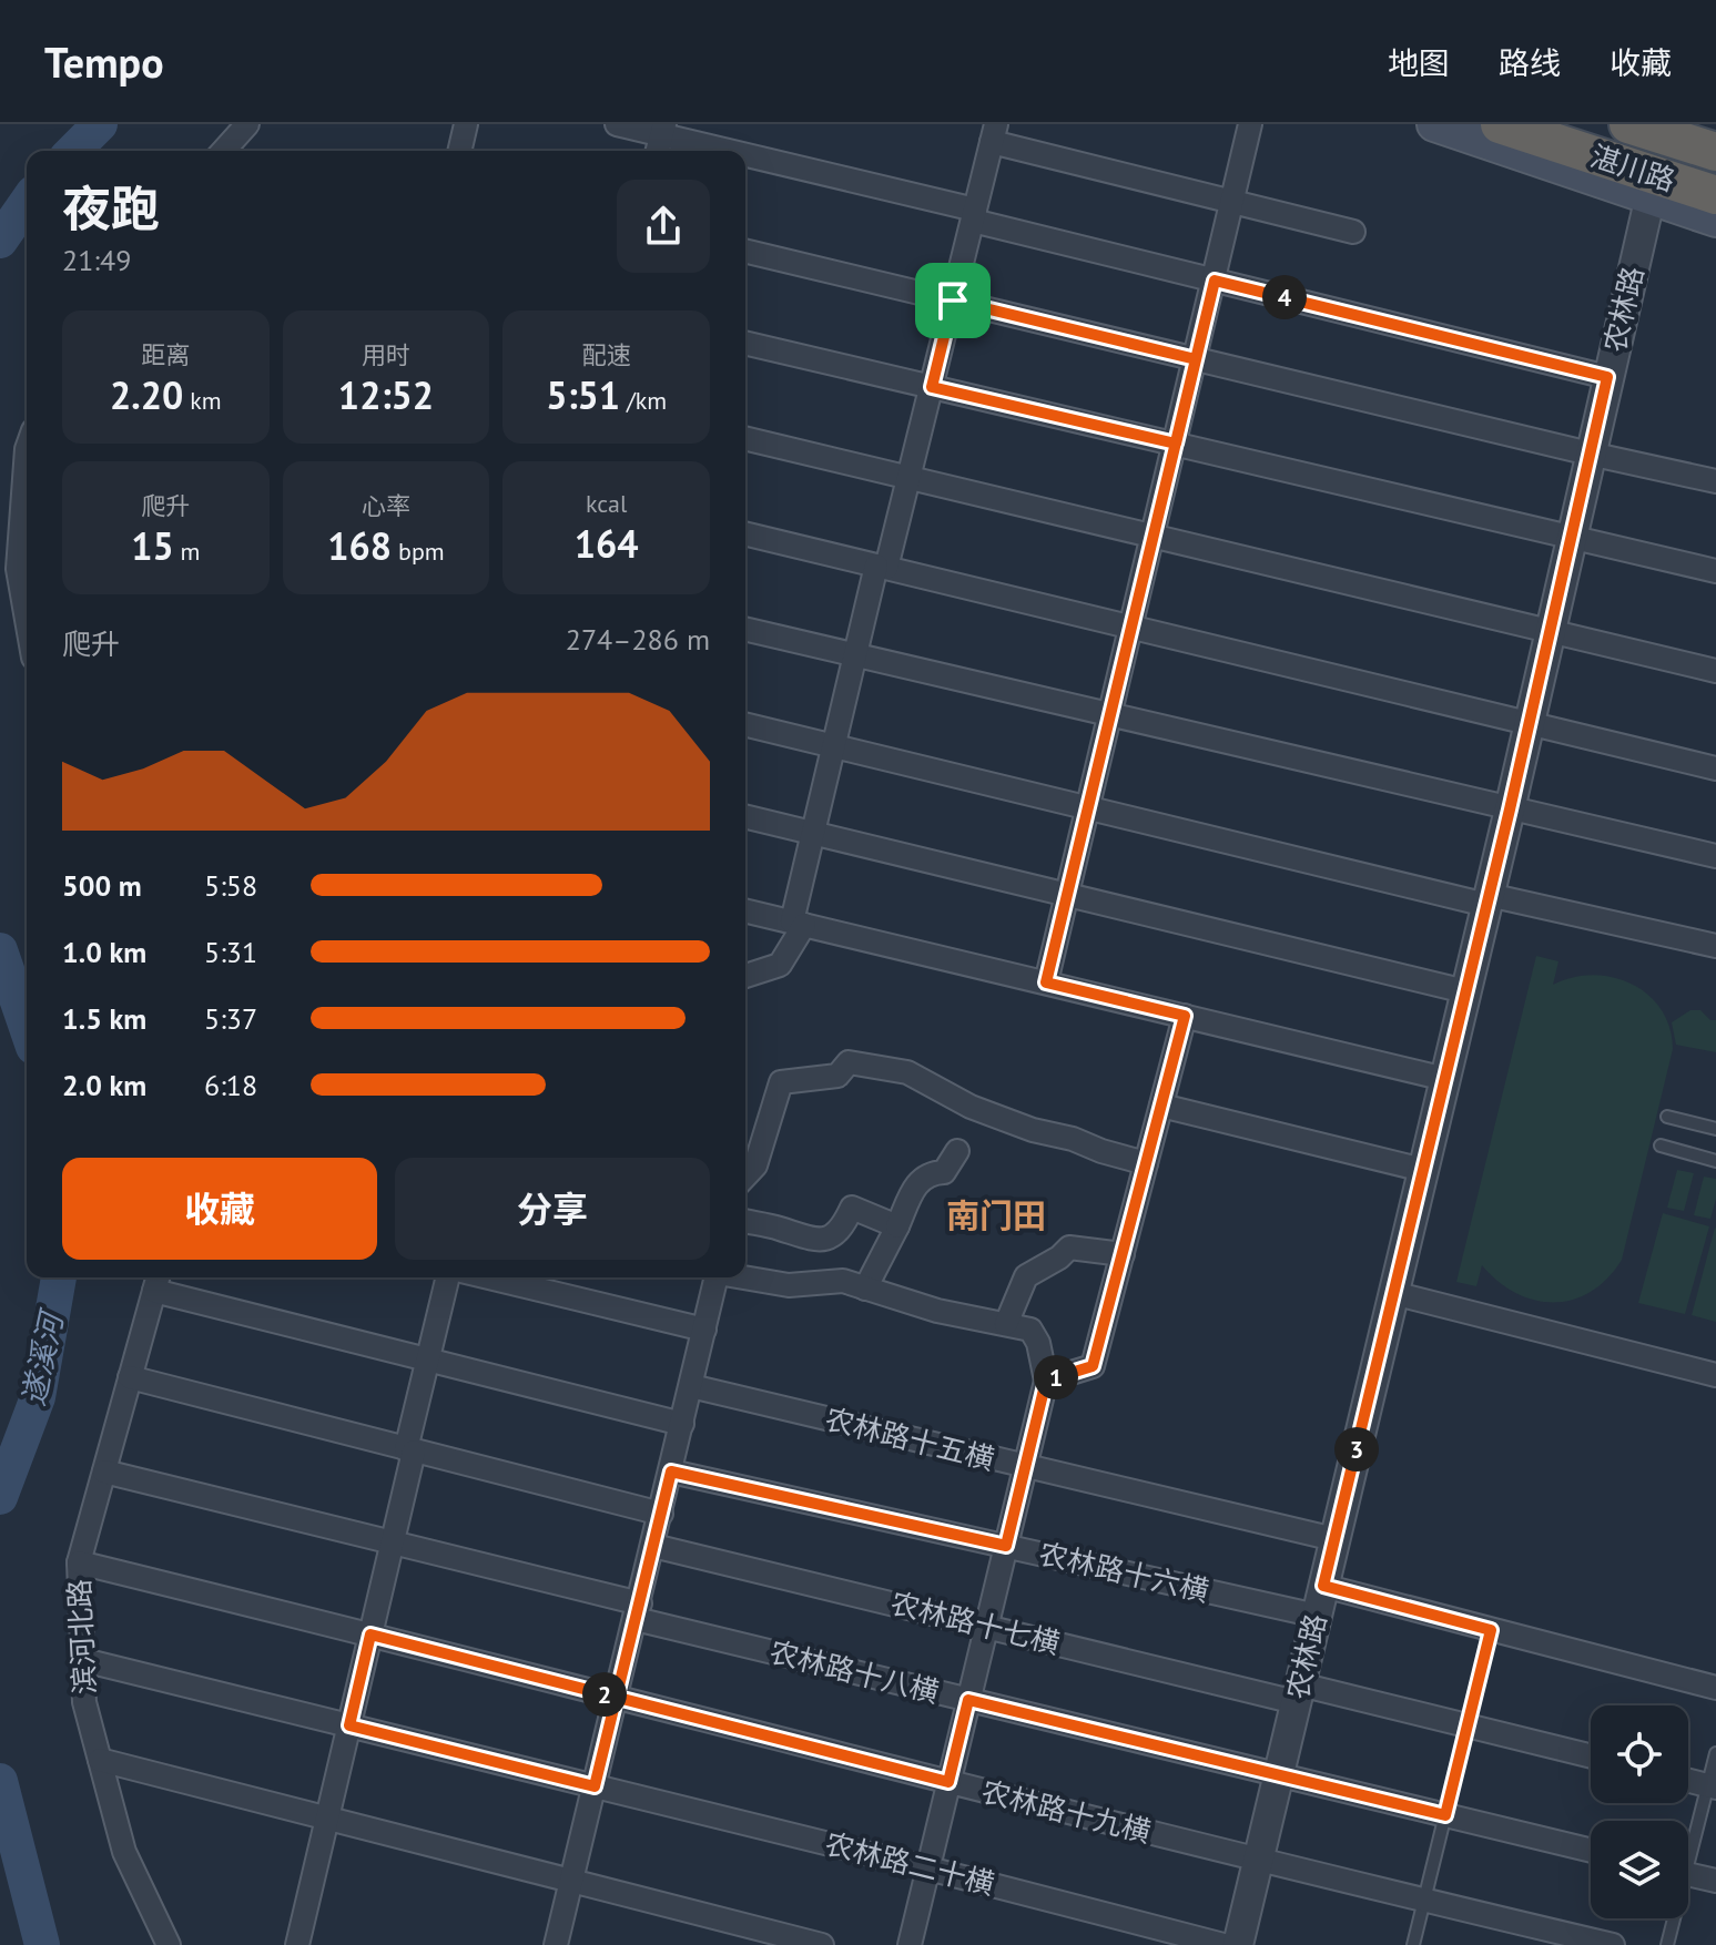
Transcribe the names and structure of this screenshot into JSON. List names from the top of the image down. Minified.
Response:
{"streets":{"highway":["湛川路"],"street":["农林路","农林路十五横","农林路十六横","农林路十七横","滨河北路","农林路十八横","农林路十九横","农林路二十横"]},"crossings":[["湛川路","农林路"],["农林路","农林路十五横"],["农林路","农林路十六横"],["农林路","农林路十七横"],["农林路","农林路十八横"],["农林路","农林路十九横"],["滨河北路","农林路十八横"],["滨河北路","农林路十九横"],["滨河北路","农林路二十横"]],"districts":["南门田"],"water":["遂溪河"],"page":{"header":"Tempo","nav":["地图","路线","收藏"],"heading":["夜跑","21:49"],"pins":["4","1","3","2"],"stats":[["距离","2.20 km"],["用时","12:52"],["配速","5:51 /km"],["爬升","15 m"],["心率","168 bpm"],["kcal","164"]],"chart":["爬升","274–286 m"],"list":[{"name":"500 m","note":"5:58"},{"name":"1.0 km","note":"5:31"},{"name":"1.5 km","note":"5:37"},{"name":"2.0 km","note":"6:18"}],"buttons":["收藏","分享"]}}
